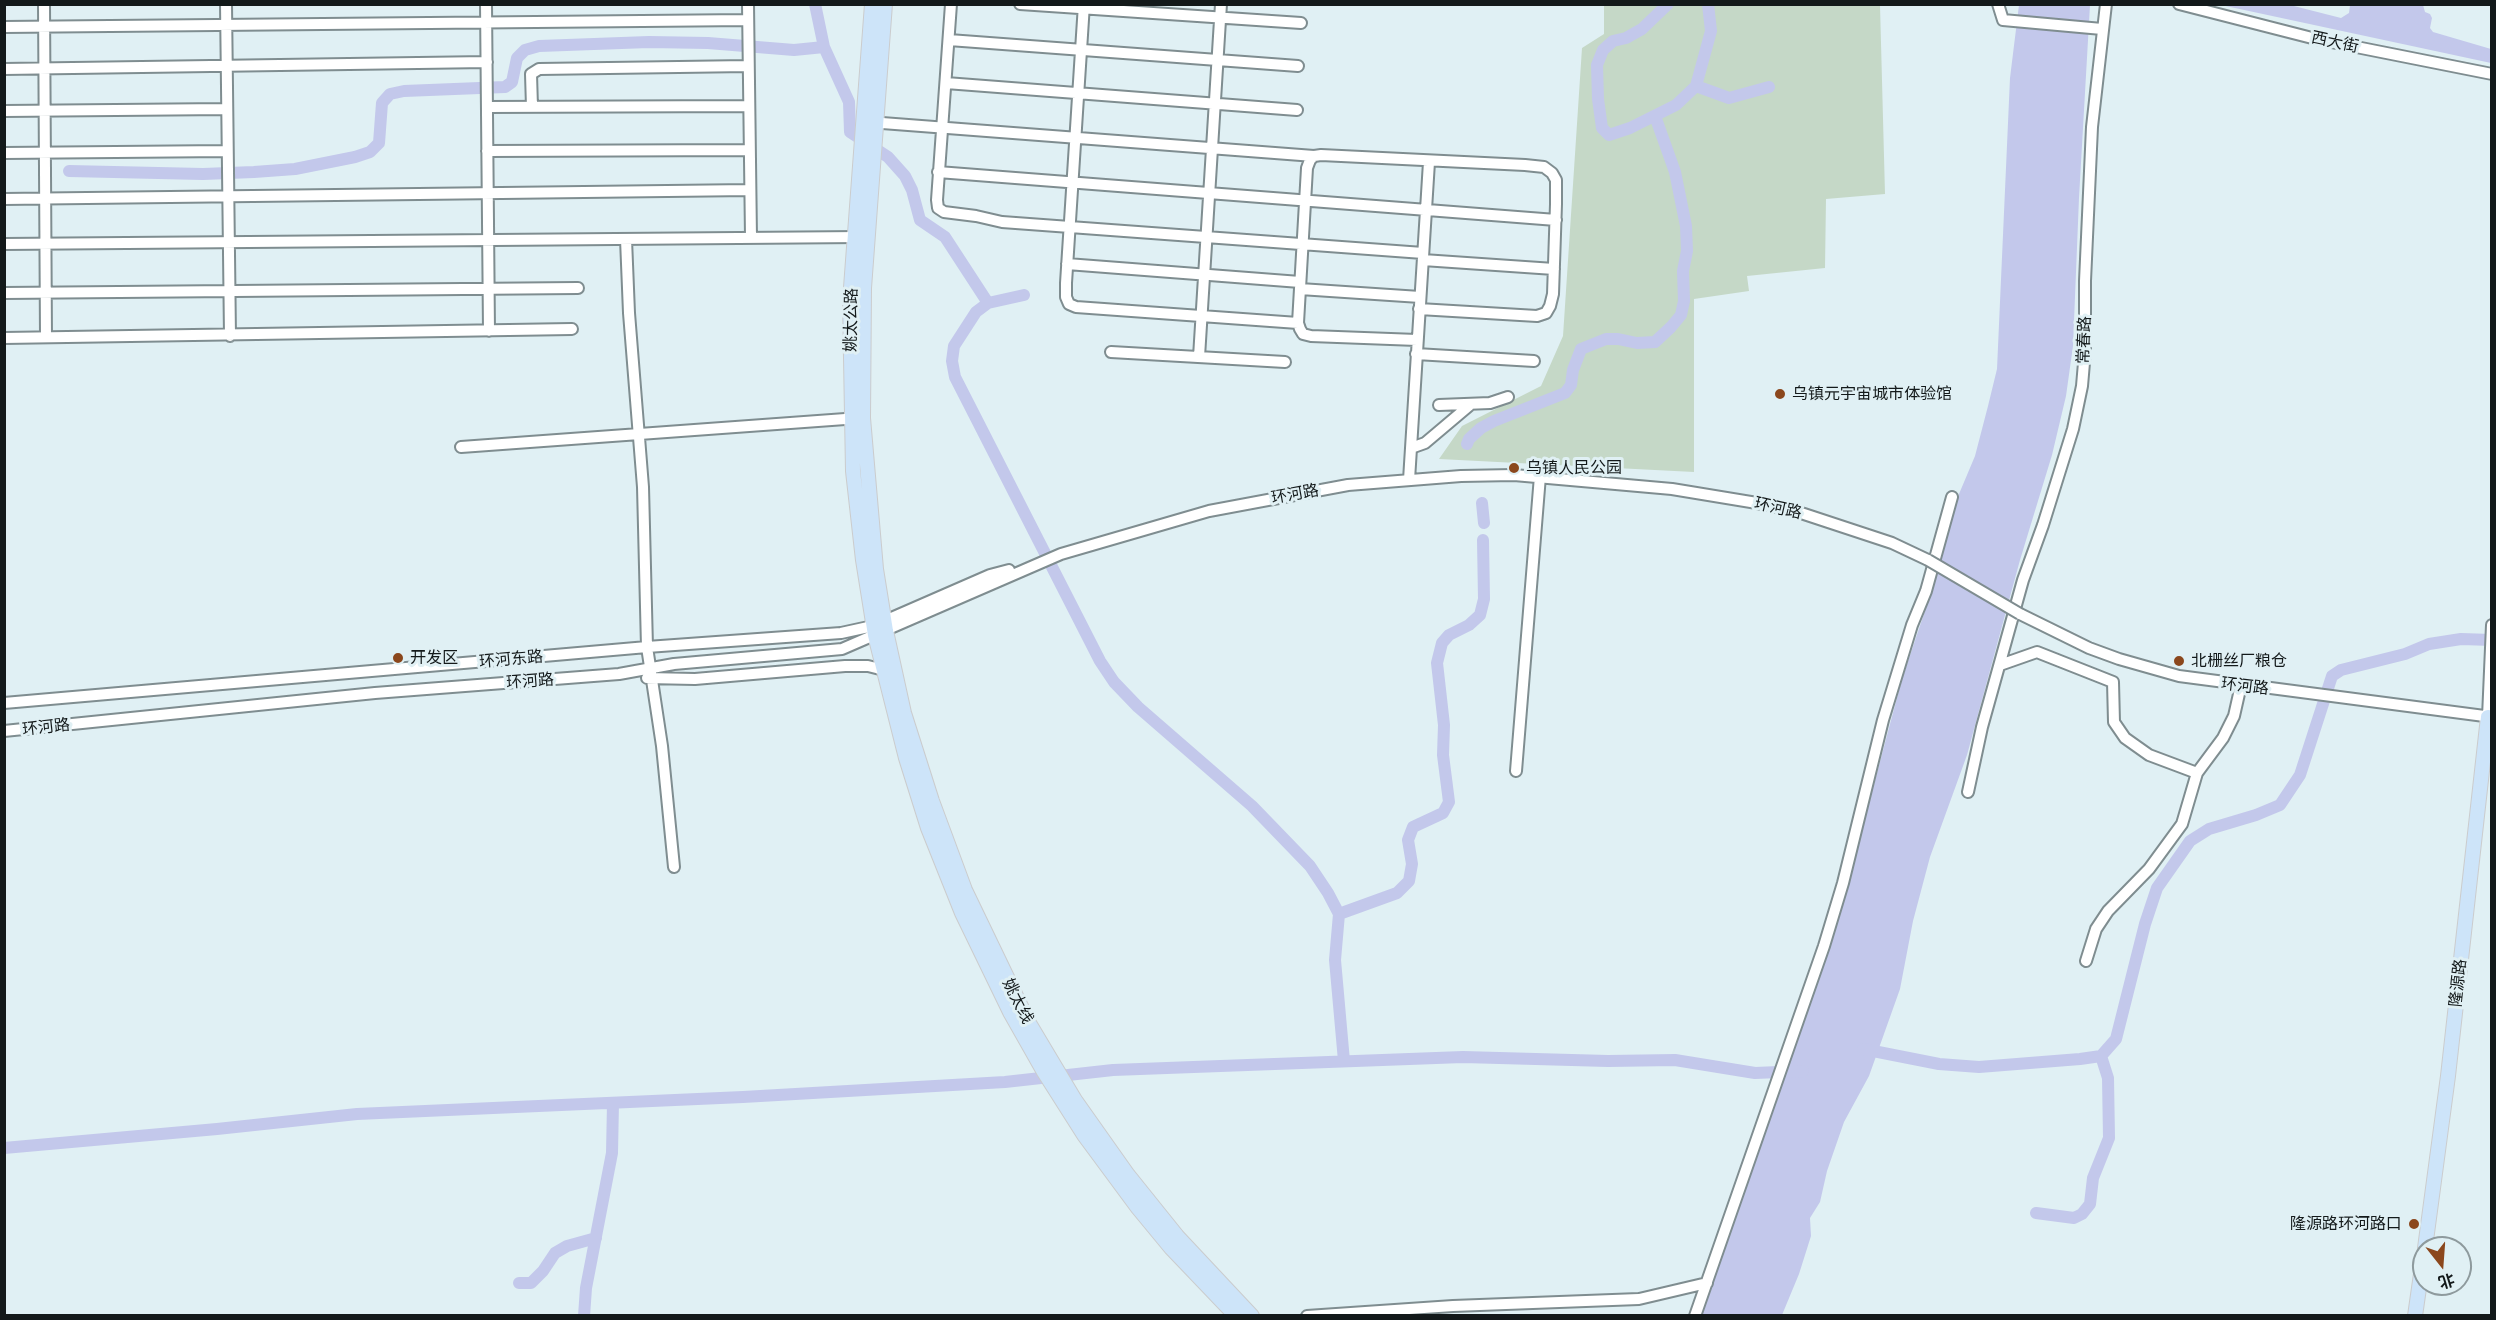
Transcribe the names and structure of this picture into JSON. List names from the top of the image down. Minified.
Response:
{"streets":{"main road":["姚太公路","隆源路","姚太线"],"street":["西大街","常春路","环河路","环河东路"]},"crossings":[["姚太公路","环河路"],["姚太公路","环河东路"],["姚太公路","姚太线"],["环河路","环河东路"],["环河路","隆源路"],["环河路","姚太线"],["环河东路","姚太线"]],"places":["乌镇元宇宙城市体验馆","乌镇人民公园","开发区","北栅丝厂粮仓","隆源路环河路口"],"north":"bottom"}
